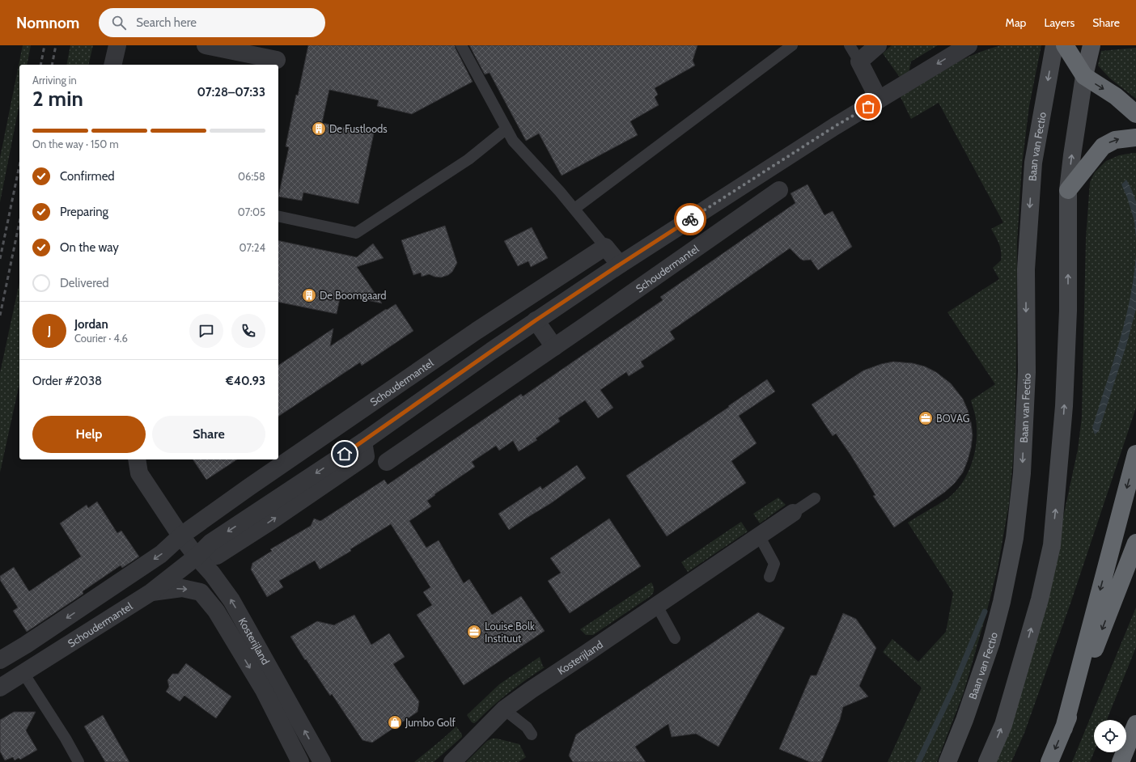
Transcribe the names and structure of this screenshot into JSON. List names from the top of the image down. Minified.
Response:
{"streets":{"main road":["Baan van Fectio"],"street":["Schoudermantel","Kosterijland"]},"crossings":[["Schoudermantel","Kosterijland"]],"places":{"building":["De Fustloods","De Boomgaard"],"office":["BOVAG","Louise Bolk Instituut"],"shop":["Jumbo Golf"]},"page":{"header":"Nomnom","search":"Search here","nav":["Map","Layers","Share"],"heading":["2 min","Arriving in","07:28–07:33"],"panel":["Jordan","Courier · 4.6","Order #2038","€40.93"],"bar":"On the way · 150 m","list":[["Confirmed","06:58"],["Preparing","07:05"],["On the way","07:24"],"Delivered"],"round":"J","buttons":["Help","Share"]}}
